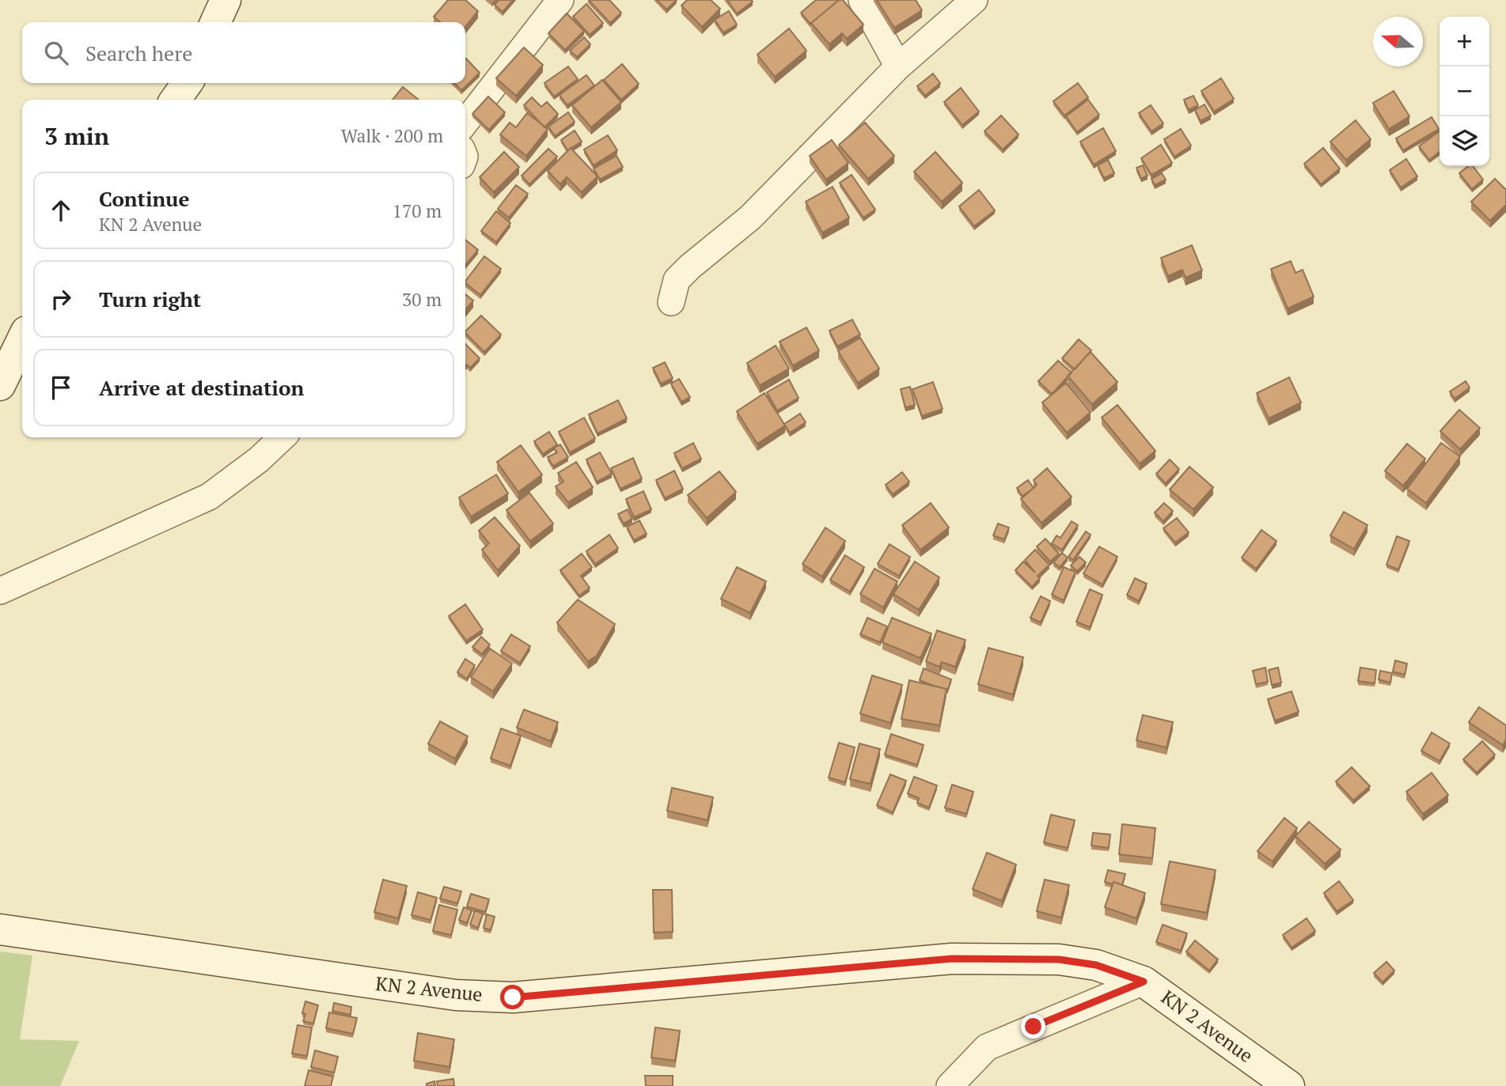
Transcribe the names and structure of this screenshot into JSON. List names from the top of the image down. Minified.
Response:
{"streets":{"main road":["KN 2 Avenue"]},"north":"left","page":{"map_buttons":["+","−"],"search":"Search here","heading":["3 min","Walk · 200 m"],"list":[["Continue","KN 2 Avenue","170 m"],["Turn right","30 m"],"Arrive at destination"]}}
